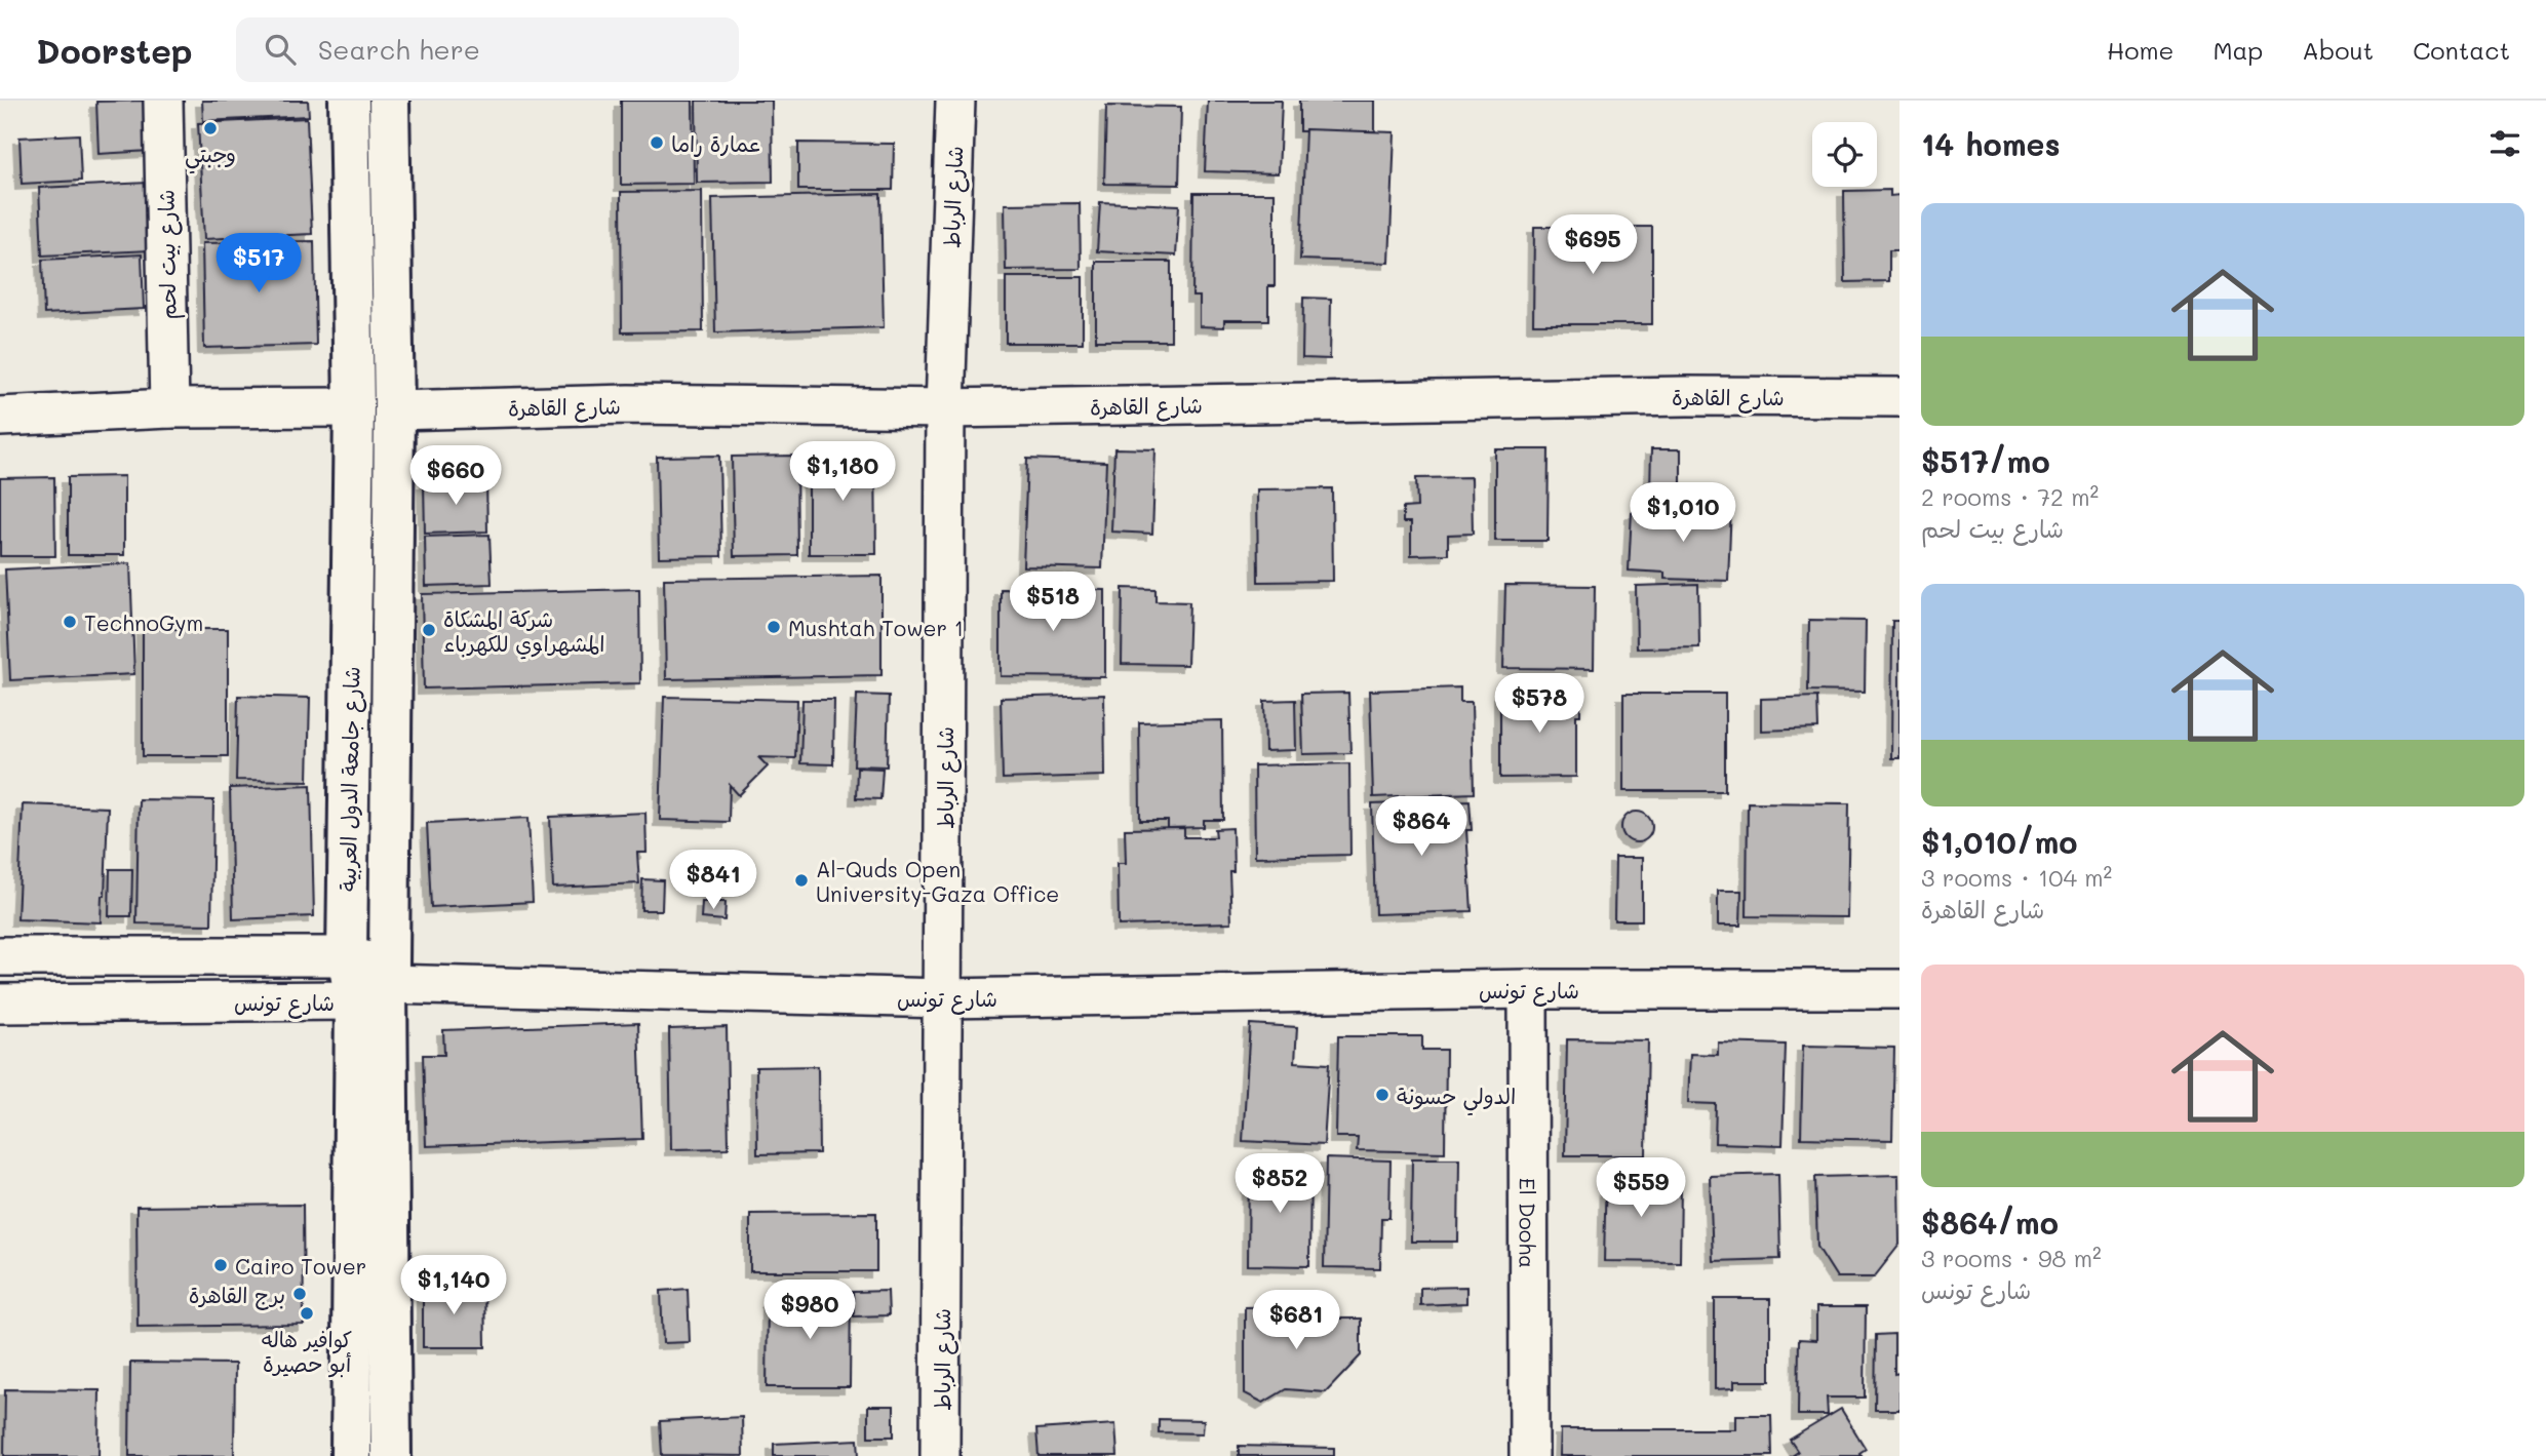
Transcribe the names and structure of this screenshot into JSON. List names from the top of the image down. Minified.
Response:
{"streets":{"main road":["شارع جامعة الدول العربية"],"street":["شارع الرباط","شارع بيت لحم","شارع القاهرة","شارع تونس","El Dooha"]},"crossings":[["شارع الرباط","شارع القاهرة"],["شارع الرباط","شارع تونس"],["شارع القاهرة","شارع جامعة الدول العربية"],["شارع جامعة الدول العربية","شارع تونس"],["شارع تونس","El Dooha"]],"places":["وجبتي","عمارة راما","TechnoGym","Mushtah Tower 1","شركة المشكاة المشهراوي للكهرباء","Al-Quds Open University-Gaza Office","الدولي حسونة","Cairo Tower","برج القاهرة","كوافير هاله أبو حصيرة"],"page":{"header":"Doorstep","search":"Search here","nav":["Home","Map","About","Contact"],"heading":"14 homes","list":[{"name":"$517/mo","note":"2 rooms · 72 m² · شارع بيت لحم"},{"name":"$1,010/mo","note":"3 rooms · 104 m² · شارع القاهرة"},{"name":"$864/mo","note":"3 rooms · 98 m² · شارع تونس"}],"price":["$695","$517","$1,180","$660","$1,010","$518","$578","$864","$841","$852","$559","$1,140","$980","$681"]}}
